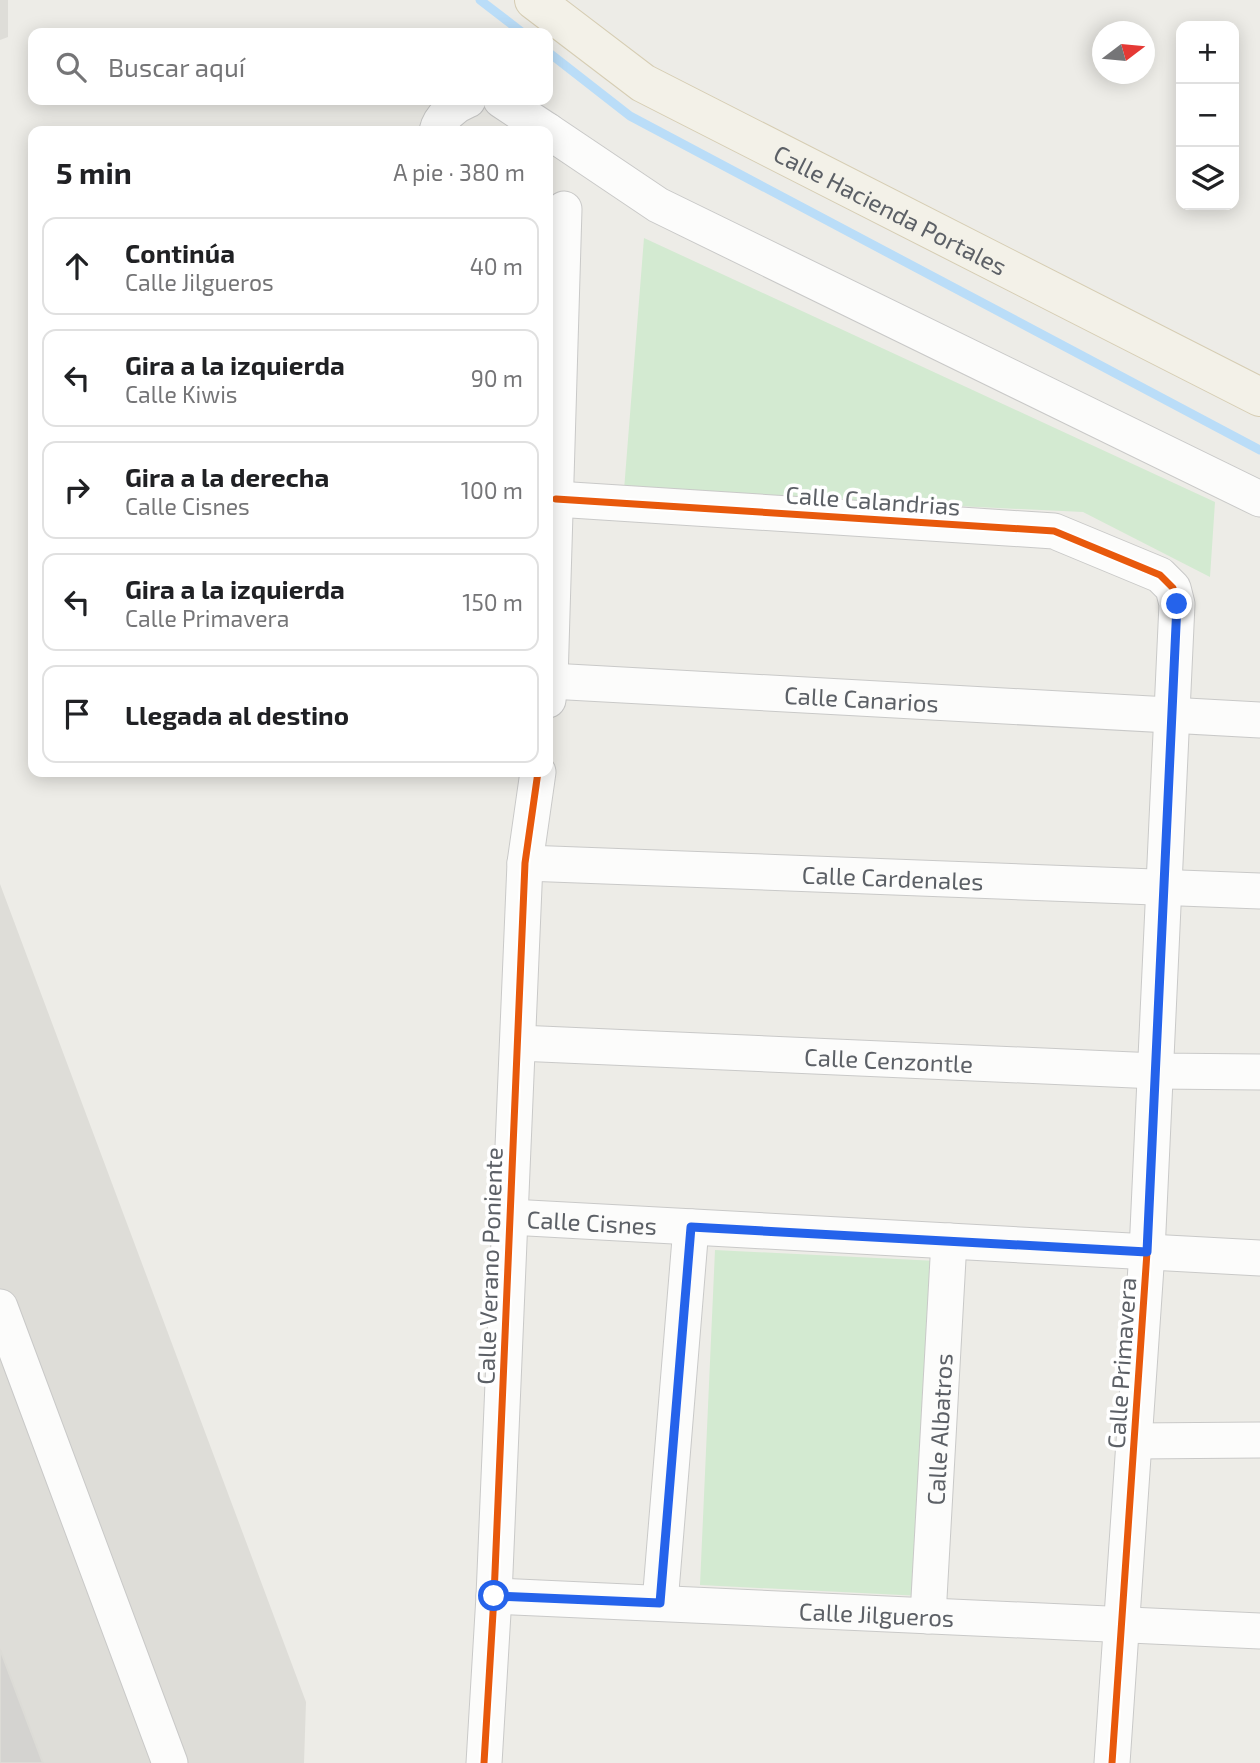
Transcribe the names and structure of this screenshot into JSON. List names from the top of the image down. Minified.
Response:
{"streets":{"main road":["Calle Hacienda Portales"],"street":["Calle Calandrias","Calle Canarios","Calle Cardenales","Calle Cenzontle","Calle Cisnes","Calle Verano Poniente","Calle Primavera","Calle Albatros","Calle Jilgueros"]},"crossings":[["Calle Calandrias","Calle Primavera"],["Calle Canarios","Calle Primavera"],["Calle Cardenales","Calle Verano Poniente"],["Calle Cardenales","Calle Primavera"],["Calle Cenzontle","Calle Verano Poniente"],["Calle Cenzontle","Calle Primavera"],["Calle Cisnes","Calle Verano Poniente"],["Calle Cisnes","Calle Primavera"],["Calle Cisnes","Calle Albatros"],["Calle Verano Poniente","Calle Jilgueros"],["Calle Primavera","Calle Jilgueros"],["Calle Albatros","Calle Jilgueros"]],"north":"right","page":{"map_buttons":["+","−"],"search":"Buscar aquí","heading":["5 min","A pie · 380 m"],"list":[["Continúa","Calle Jilgueros","40 m"],["Gira a la izquierda","Calle Kiwis","90 m"],["Gira a la derecha","Calle Cisnes","100 m"],["Gira a la izquierda","Calle Primavera","150 m"],"Llegada al destino"]}}
